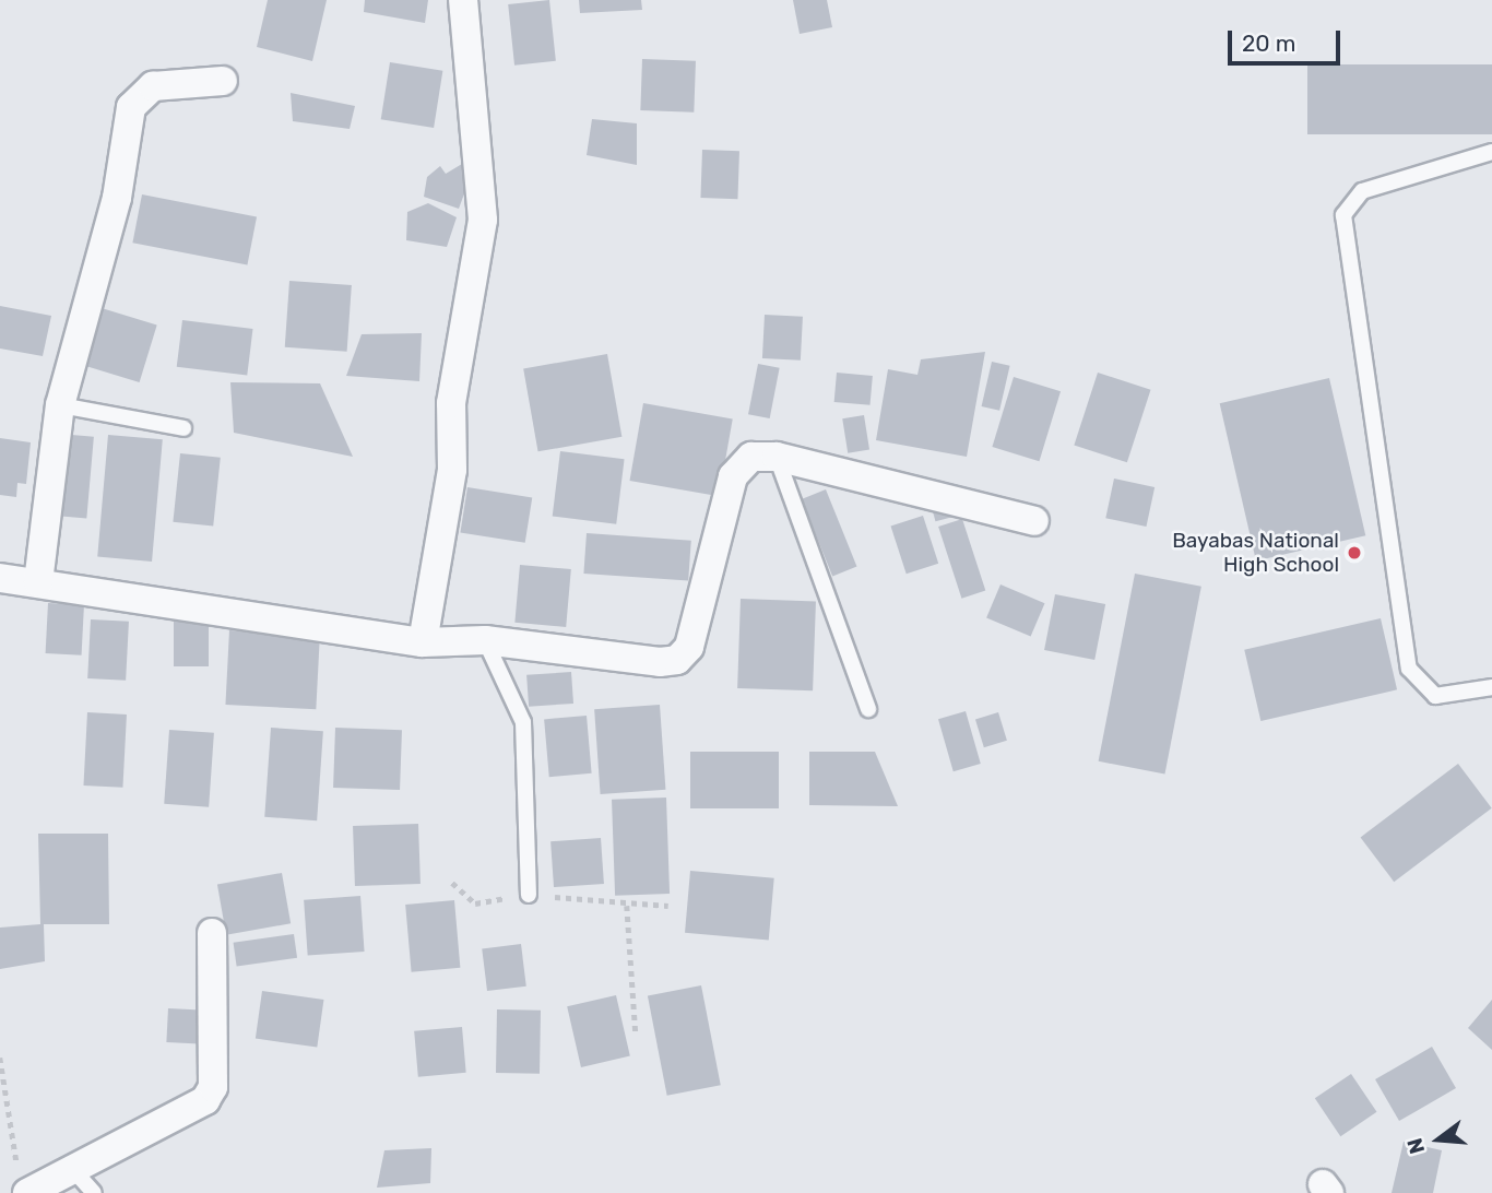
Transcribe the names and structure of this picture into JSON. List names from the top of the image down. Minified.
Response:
{"places":["Bayabas National High School"],"scale_bar":"20 m","north":"left"}
